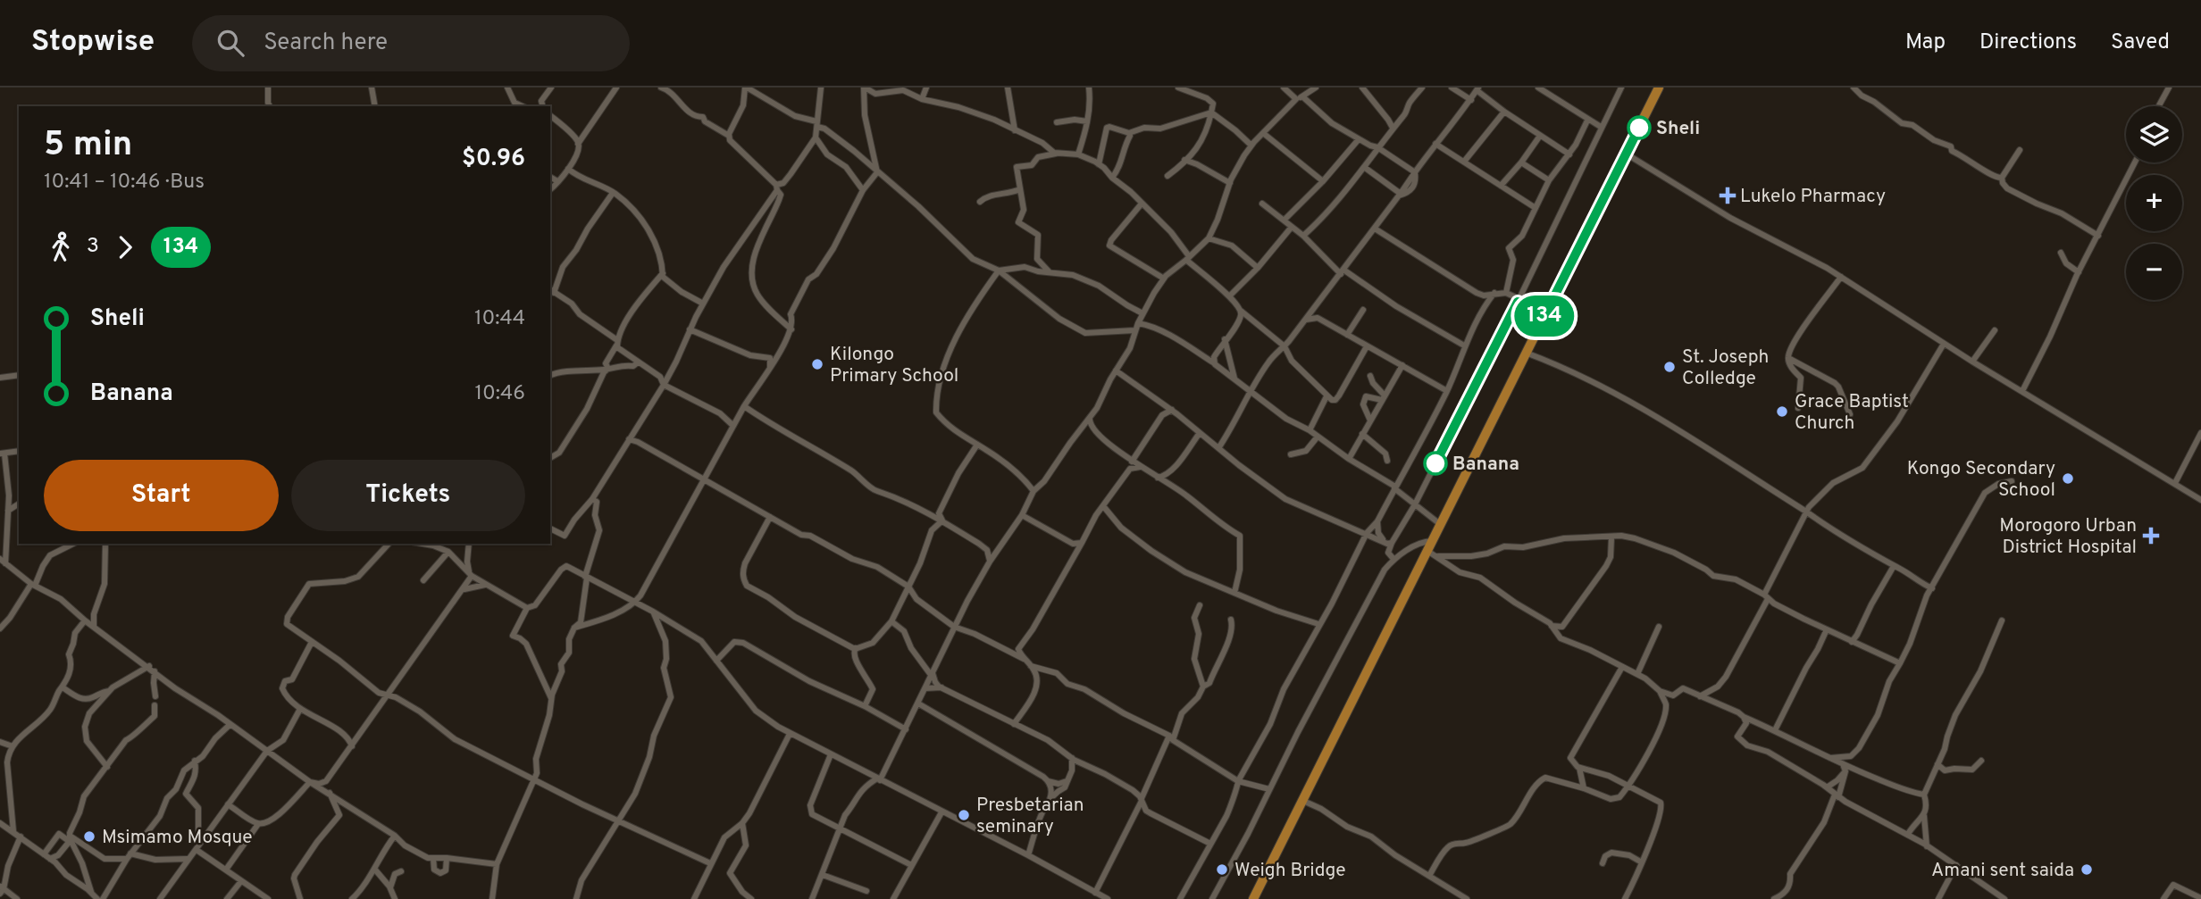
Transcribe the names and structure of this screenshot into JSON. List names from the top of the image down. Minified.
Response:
{"places":{"other":["Sheli","Kilongo Primary School","St. Joseph Colledge","Grace Baptist Church","Banana","Kongo Secondary School","Presbetarian seminary","Msimamo Mosque","Weigh Bridge","Amani sent saida"],"health":["Lukelo Pharmacy","Morogoro Urban District Hospital"]},"lines":["bus line 134"],"page":{"header":"Stopwise","search":"Search here","nav":["Map","Directions","Saved"],"on_map":"134","map_buttons":["+","−"],"heading":["5 min","10:41 – 10:46 · Bus","$0.96"],"legs":["3","134"],"list":[{"name":"Sheli","value":"10:44"},{"name":"Banana","value":"10:46"}],"buttons":["Start","Tickets"]}}
